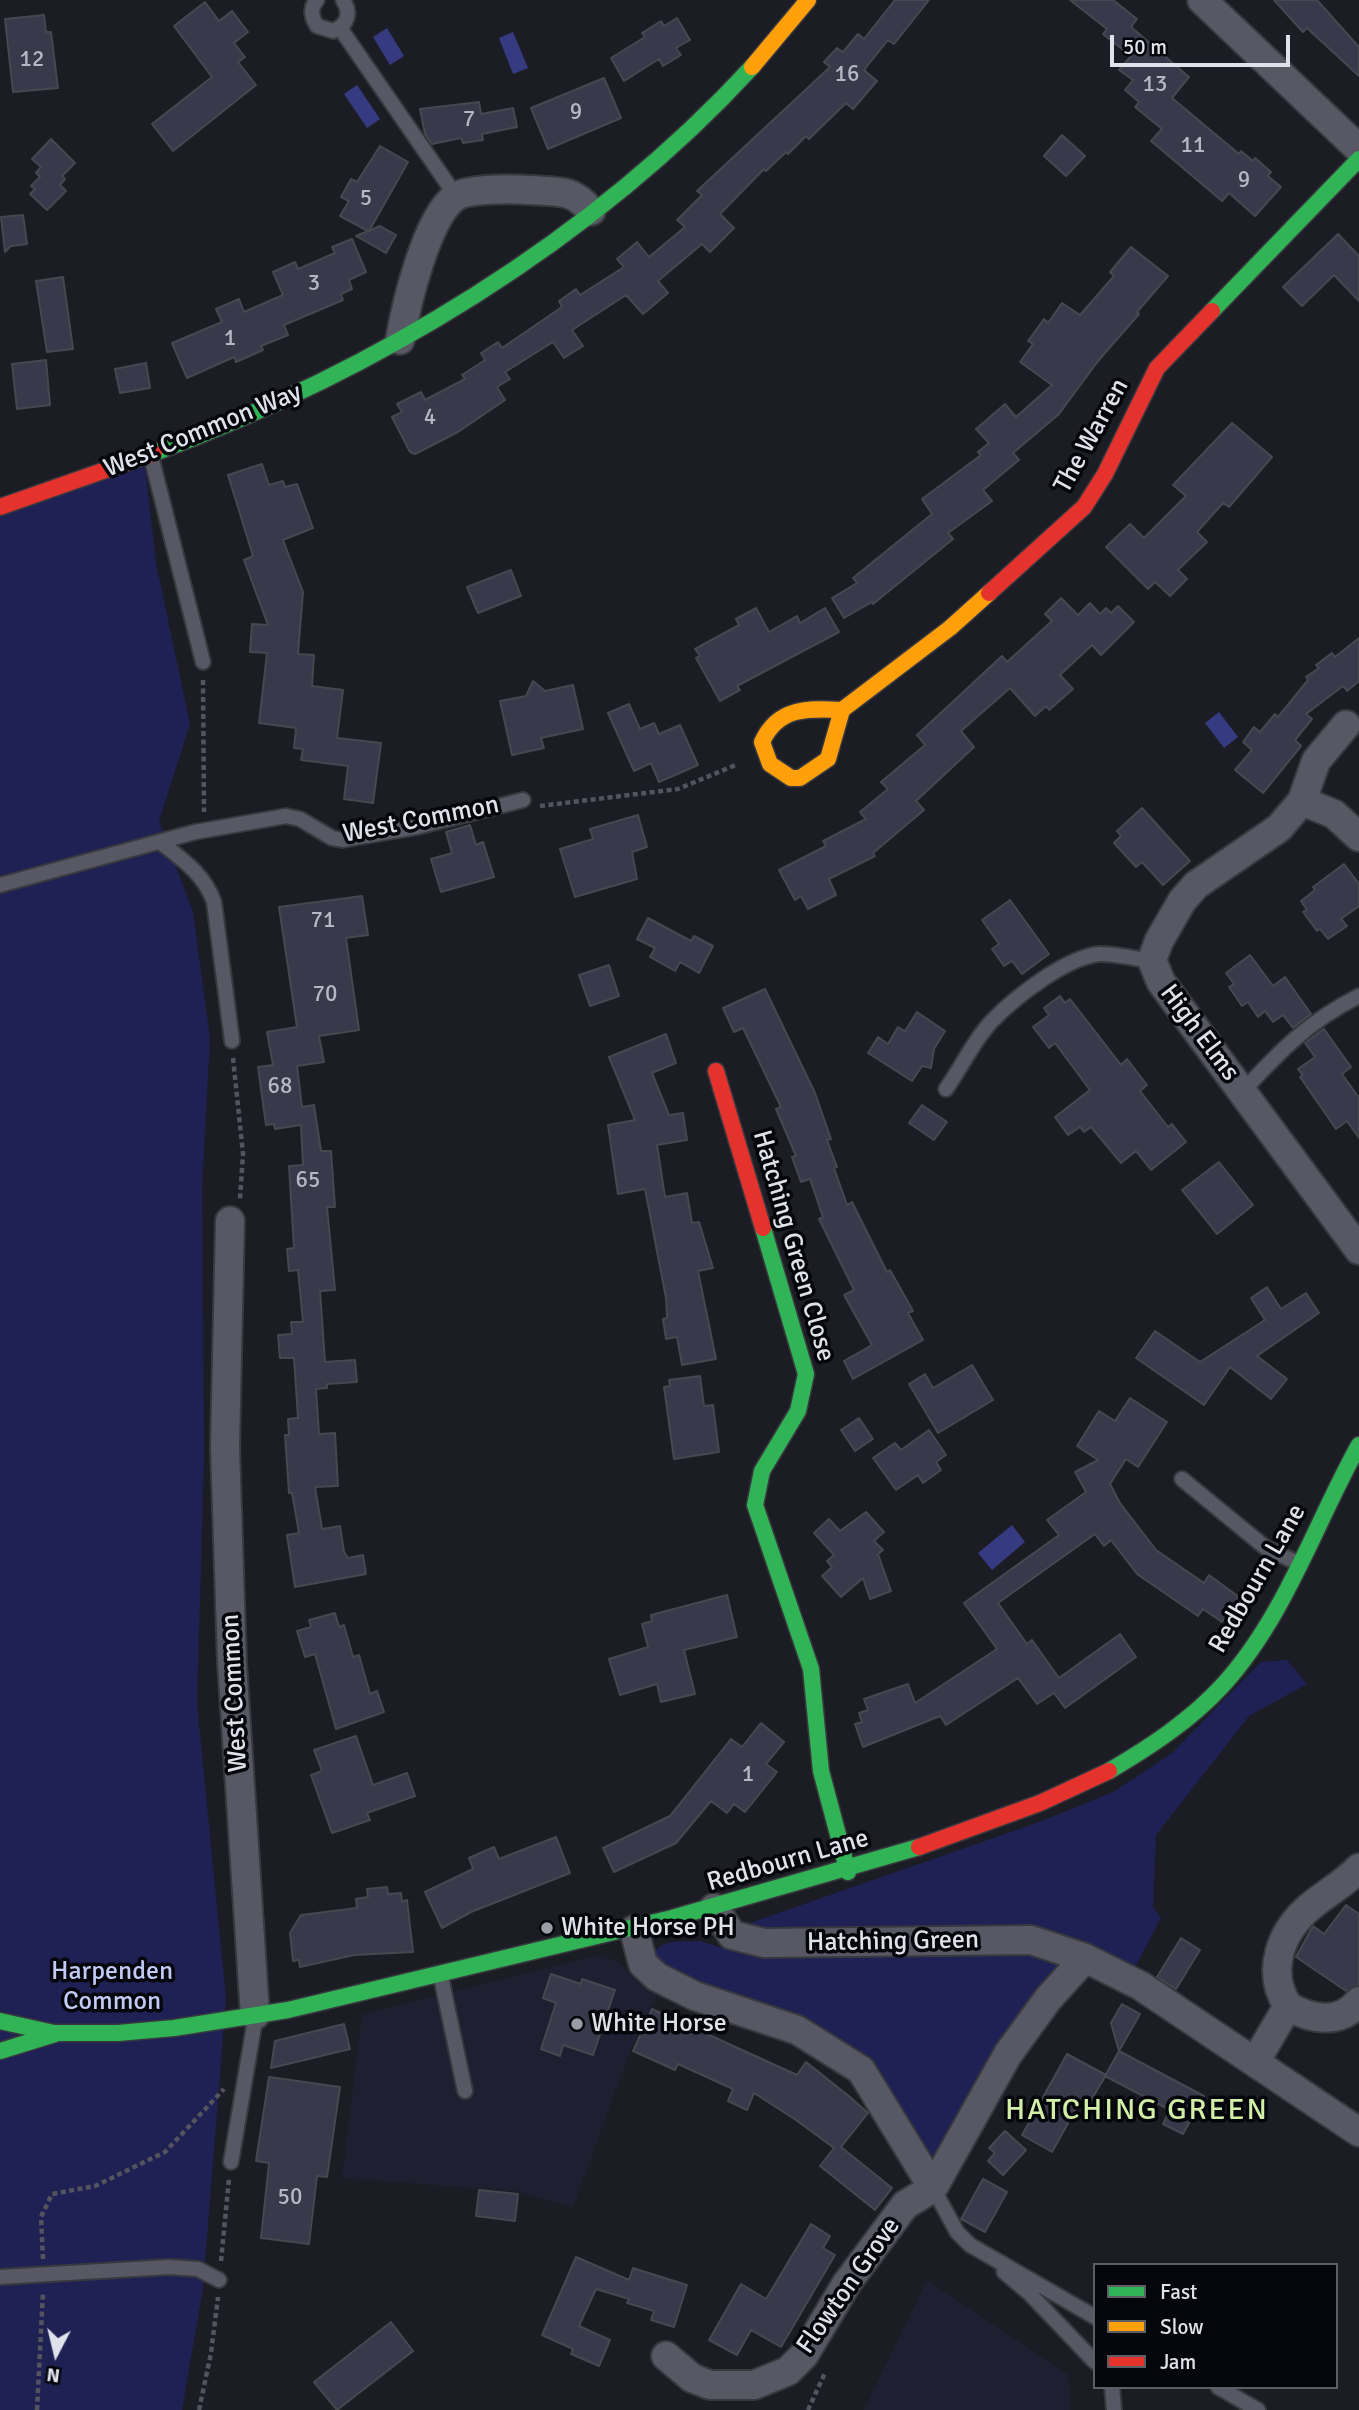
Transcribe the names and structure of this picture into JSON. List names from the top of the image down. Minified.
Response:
{"streets":{"street":["West Common Way","The Warren","West Common","High Elms","Hatching Green Close","Redbourn Lane","Hatching Green","Flowton Grove"]},"crossings":[["West Common","Redbourn Lane"],["Hatching Green Close","Redbourn Lane"],["Redbourn Lane","Hatching Green"],["Hatching Green","Flowton Grove"]],"districts":["HATCHING GREEN"],"parks":["Harpenden Common"],"places":["White Horse PH","White Horse"],"house_numbers":["12","16","13","9","7","11","9","5","3","1","4","71","70","68","65","1","50"],"legend":["Fast","Slow","Jam"],"scale_bar":"50 m","north":"bottom"}
